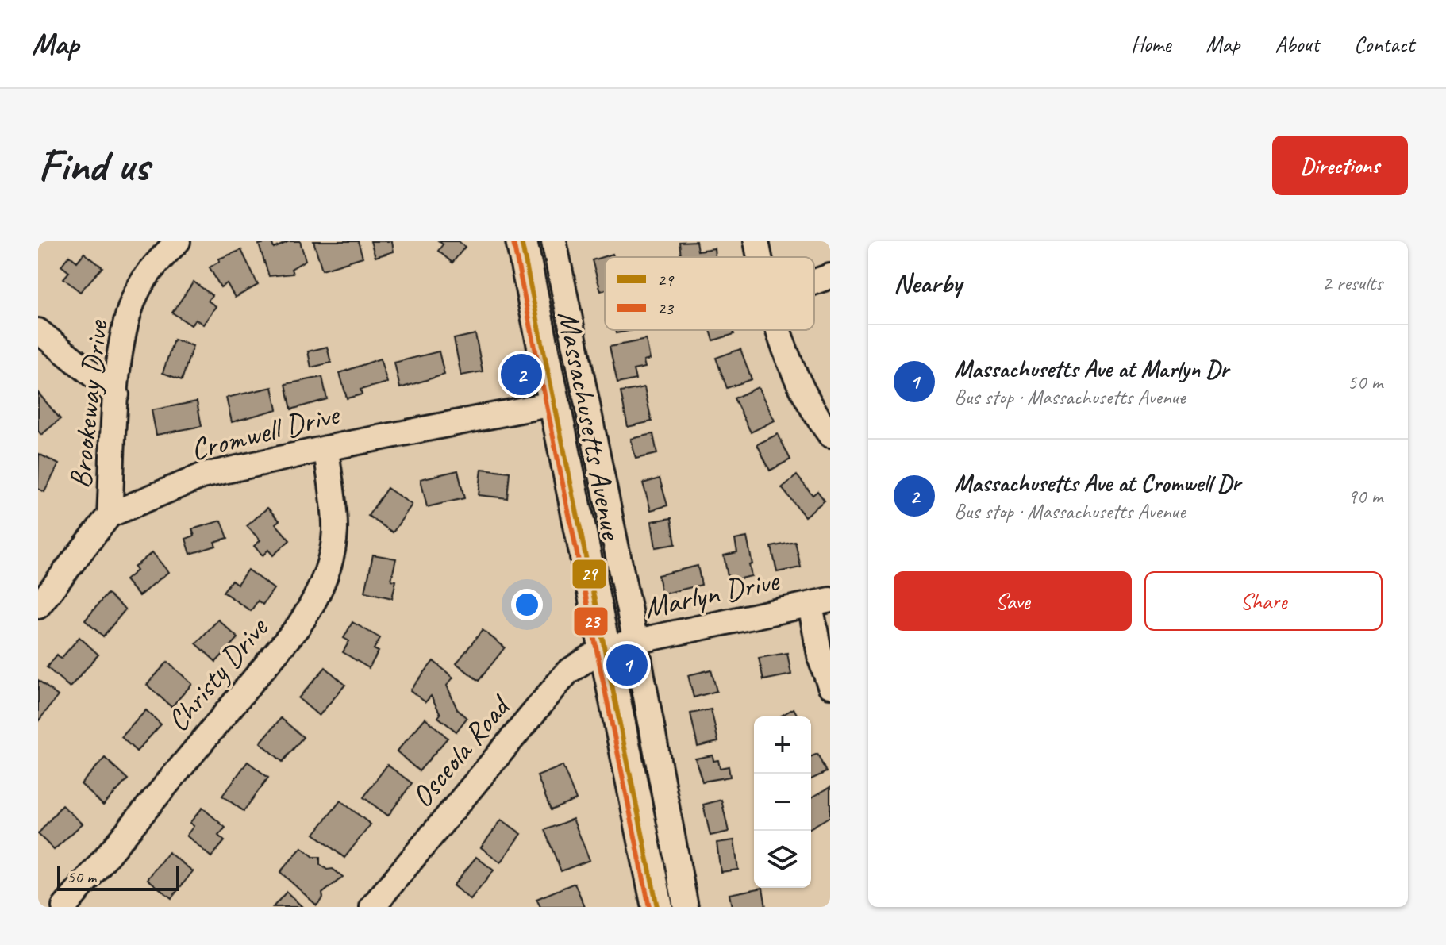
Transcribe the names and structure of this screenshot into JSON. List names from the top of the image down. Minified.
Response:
{"streets":{"main road":["Massachusetts Avenue"],"street":["Brookeway Drive","Cromwell Drive","Marlyn Drive","Christy Drive","Osceola Road"]},"crossings":[["Brookeway Drive","Cromwell Drive"],["Massachusetts Avenue","Cromwell Drive"],["Massachusetts Avenue","Marlyn Drive"],["Massachusetts Avenue","Osceola Road"],["Cromwell Drive","Christy Drive"],["Marlyn Drive","Osceola Road"]],"lines":["transit line 29","transit line 23"],"legend":["29","23"],"scale_bar":"50 m","page":{"header":"Map","nav":["Home","Map","About","Contact"],"buttons":["Directions",["Save","Share"]],"title":"Find us","heading":["Nearby","2 results"],"list":[{"mark":"1","name":"Massachusetts Ave at Marlyn Dr","note":"Bus stop · Massachusetts Avenue","value":"50 m"},{"mark":"2","name":"Massachusetts Ave at Cromwell Dr","note":"Bus stop · Massachusetts Avenue","value":"90 m"}],"pins":["2","1"],"map_buttons":["+","−"],"scale":"50 m"}}
